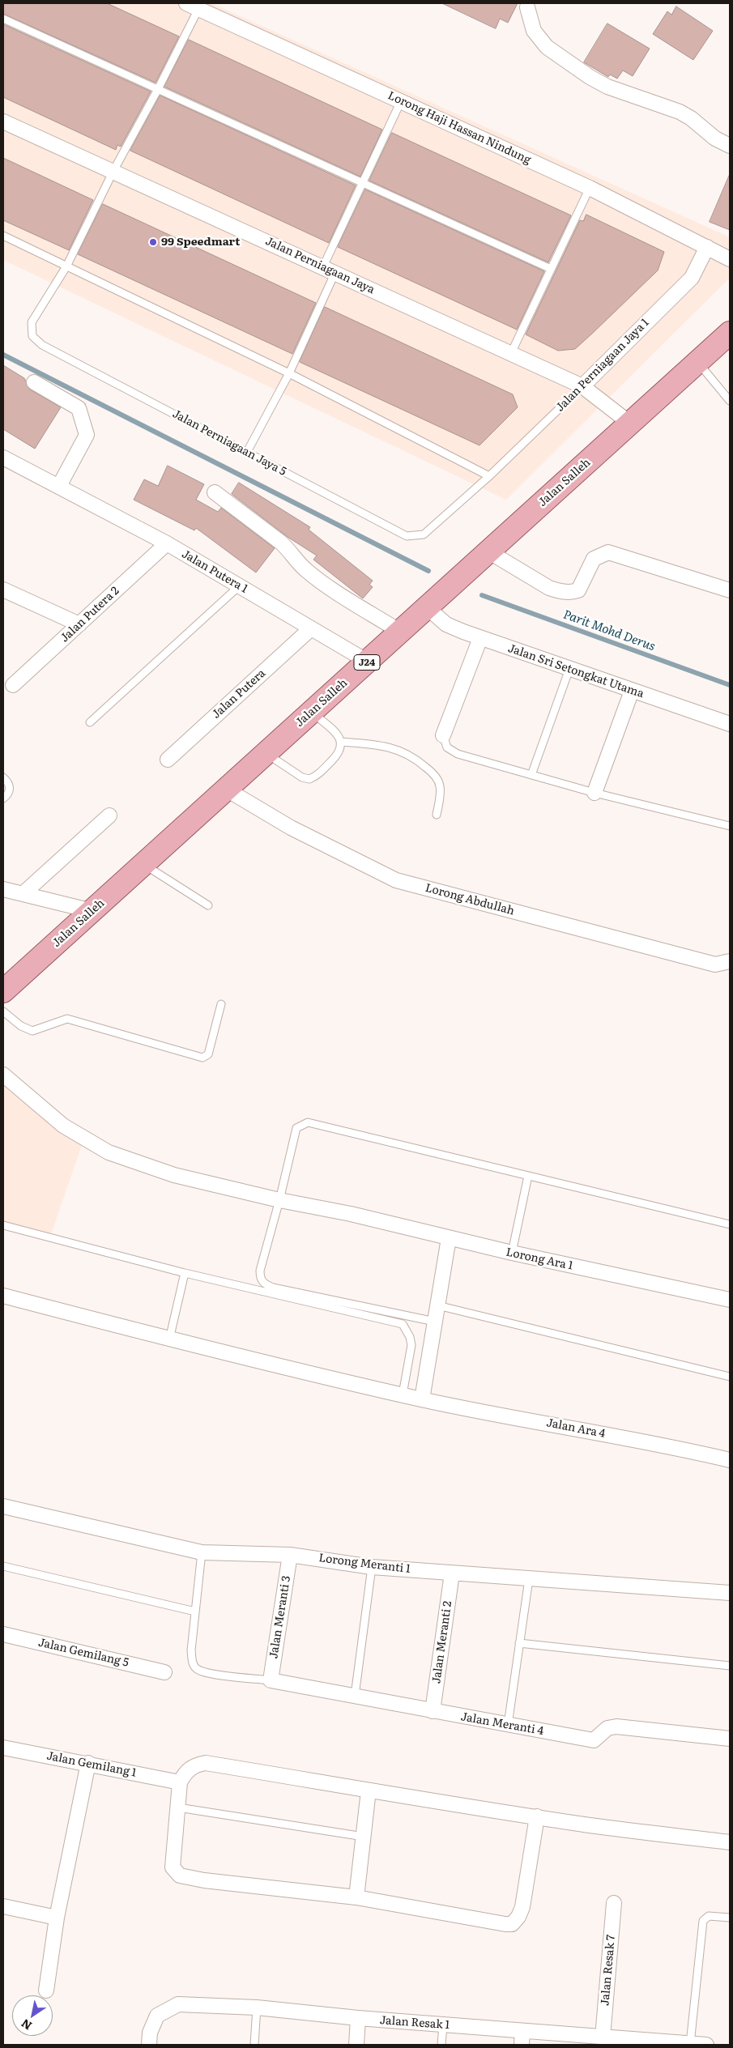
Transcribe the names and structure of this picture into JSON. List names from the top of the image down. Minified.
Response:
{"streets":{"main road":["Jalan Salleh","J24"],"street":["Lorong Haji Hassan Nindung","Jalan Perniagaan Jaya","Jalan Perniagaan Jaya 1","Jalan Putera 1","Jalan Putera 2","Jalan Sri Setongkat Utama","Jalan Putera","Lorong Abdullah","Lorong Ara 1","Jalan Ara 4","Lorong Meranti 1","Jalan Meranti 3","Jalan Meranti 2","Jalan Gemilang 5","Jalan Meranti 4","Jalan Gemilang 1","Jalan Resak 7","Jalan Resak 1"],"lane":["Jalan Perniagaan Jaya 5"]},"crossings":[["Lorong Haji Hassan Nindung","Jalan Perniagaan Jaya 1"],["Lorong Haji Hassan Nindung","Jalan Perniagaan Jaya 5"],["Jalan Perniagaan Jaya","Jalan Perniagaan Jaya 1"],["Jalan Perniagaan Jaya","Jalan Perniagaan Jaya 5"],["Jalan Perniagaan Jaya","Jalan Salleh"],["Jalan Perniagaan Jaya 1","Jalan Perniagaan Jaya 5"],["Jalan Salleh","Jalan Putera 1"],["Jalan Salleh","Jalan Sri Setongkat Utama"],["Jalan Salleh","Lorong Abdullah"],["Jalan Putera 1","Jalan Putera 2"],["Jalan Putera 1","Jalan Putera"],["Lorong Meranti 1","Jalan Meranti 3"],["Lorong Meranti 1","Jalan Meranti 2"],["Jalan Meranti 3","Jalan Meranti 4"],["Jalan Meranti 2","Jalan Meranti 4"],["Jalan Resak 7","Jalan Resak 1"]],"water":["Parit Mohd Derus"],"places":["99 Speedmart"],"north":"bottom left"}
